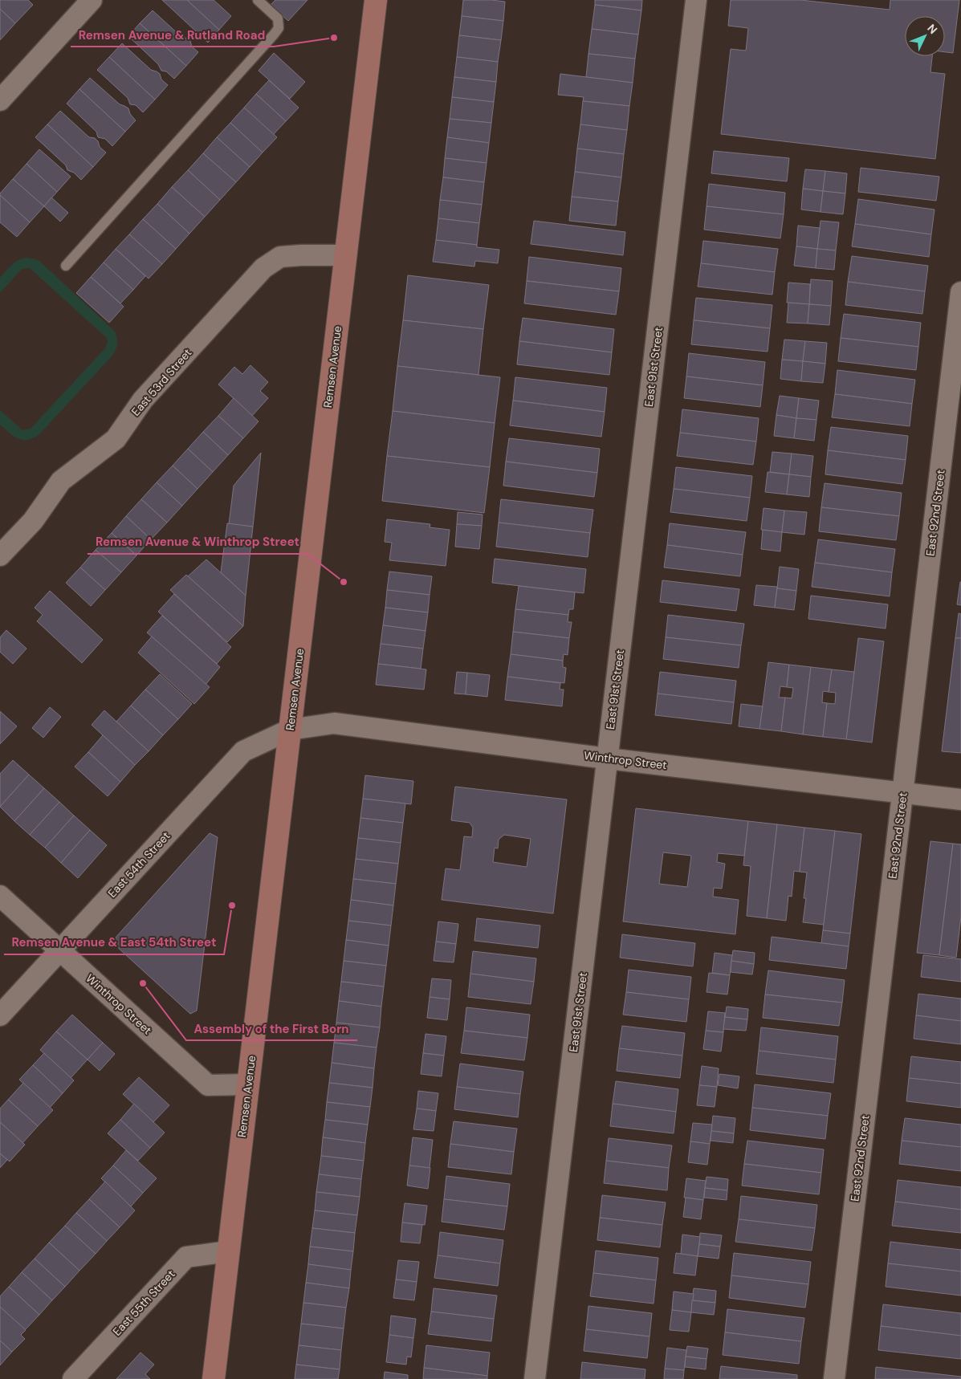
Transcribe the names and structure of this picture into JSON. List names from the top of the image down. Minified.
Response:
{"streets":{"main road":["Remsen Avenue"],"street":["East 91st Street","East 53rd Street","East 92nd Street","Winthrop Street","East 54th Street","East 55th Street"]},"crossings":[["Remsen Avenue","East 53rd Street"],["Remsen Avenue","Winthrop Street"],["Remsen Avenue","East 54th Street"],["Remsen Avenue","East 55th Street"],["East 91st Street","Winthrop Street"],["East 92nd Street","Winthrop Street"],["Winthrop Street","East 54th Street"]],"places":["Remsen Avenue & Rutland Road","Remsen Avenue & Winthrop Street","Remsen Avenue & East 54th Street","Assembly of the First Born"],"north":"top right"}
